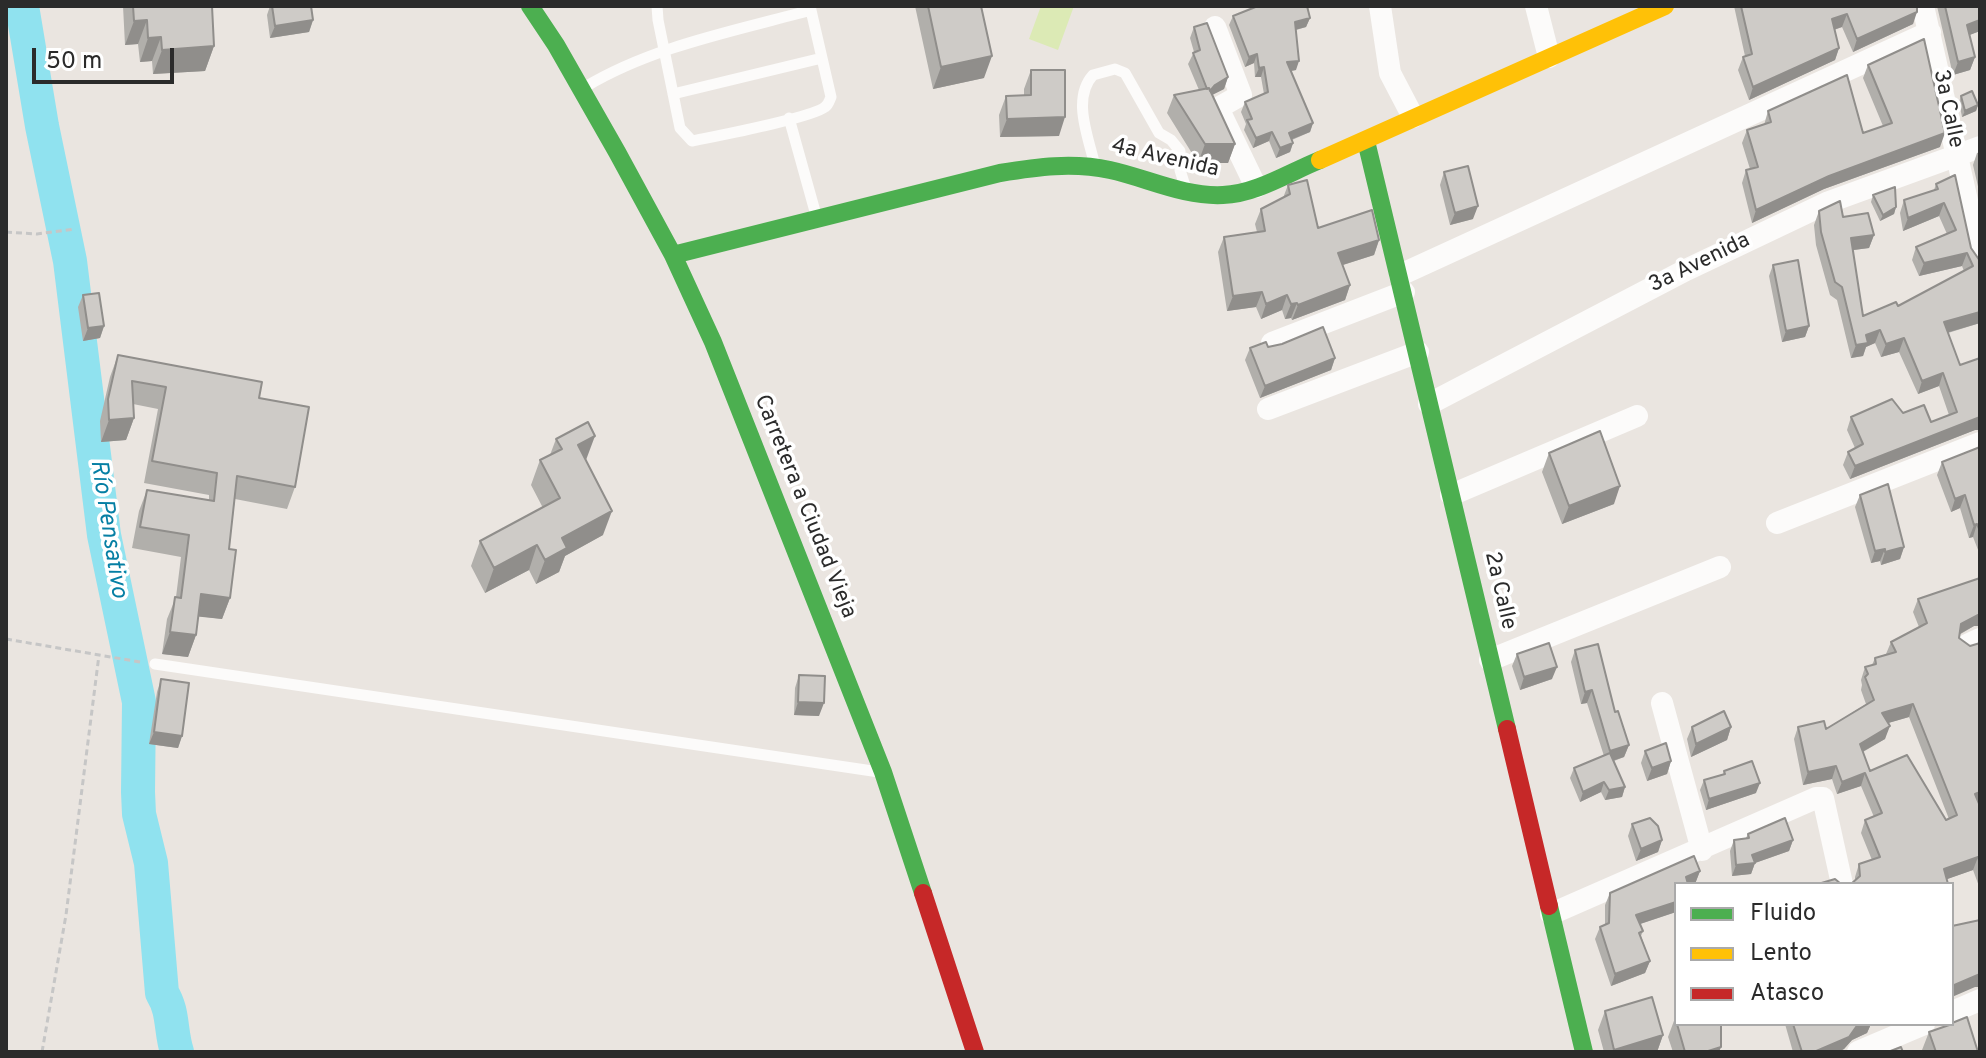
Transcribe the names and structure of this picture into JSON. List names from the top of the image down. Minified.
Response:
{"streets":{"street":["3a Calle","4a Avenida","3a Avenida","Carretera a Ciudad Vieja","2a Calle"]},"crossings":[["3a Calle","3a Avenida"],["4a Avenida","Carretera a Ciudad Vieja"],["4a Avenida","2a Calle"],["3a Avenida","2a Calle"]],"water":["Río Pensativo"],"legend":["Fluido","Lento","Atasco"],"scale_bar":"50 m"}
